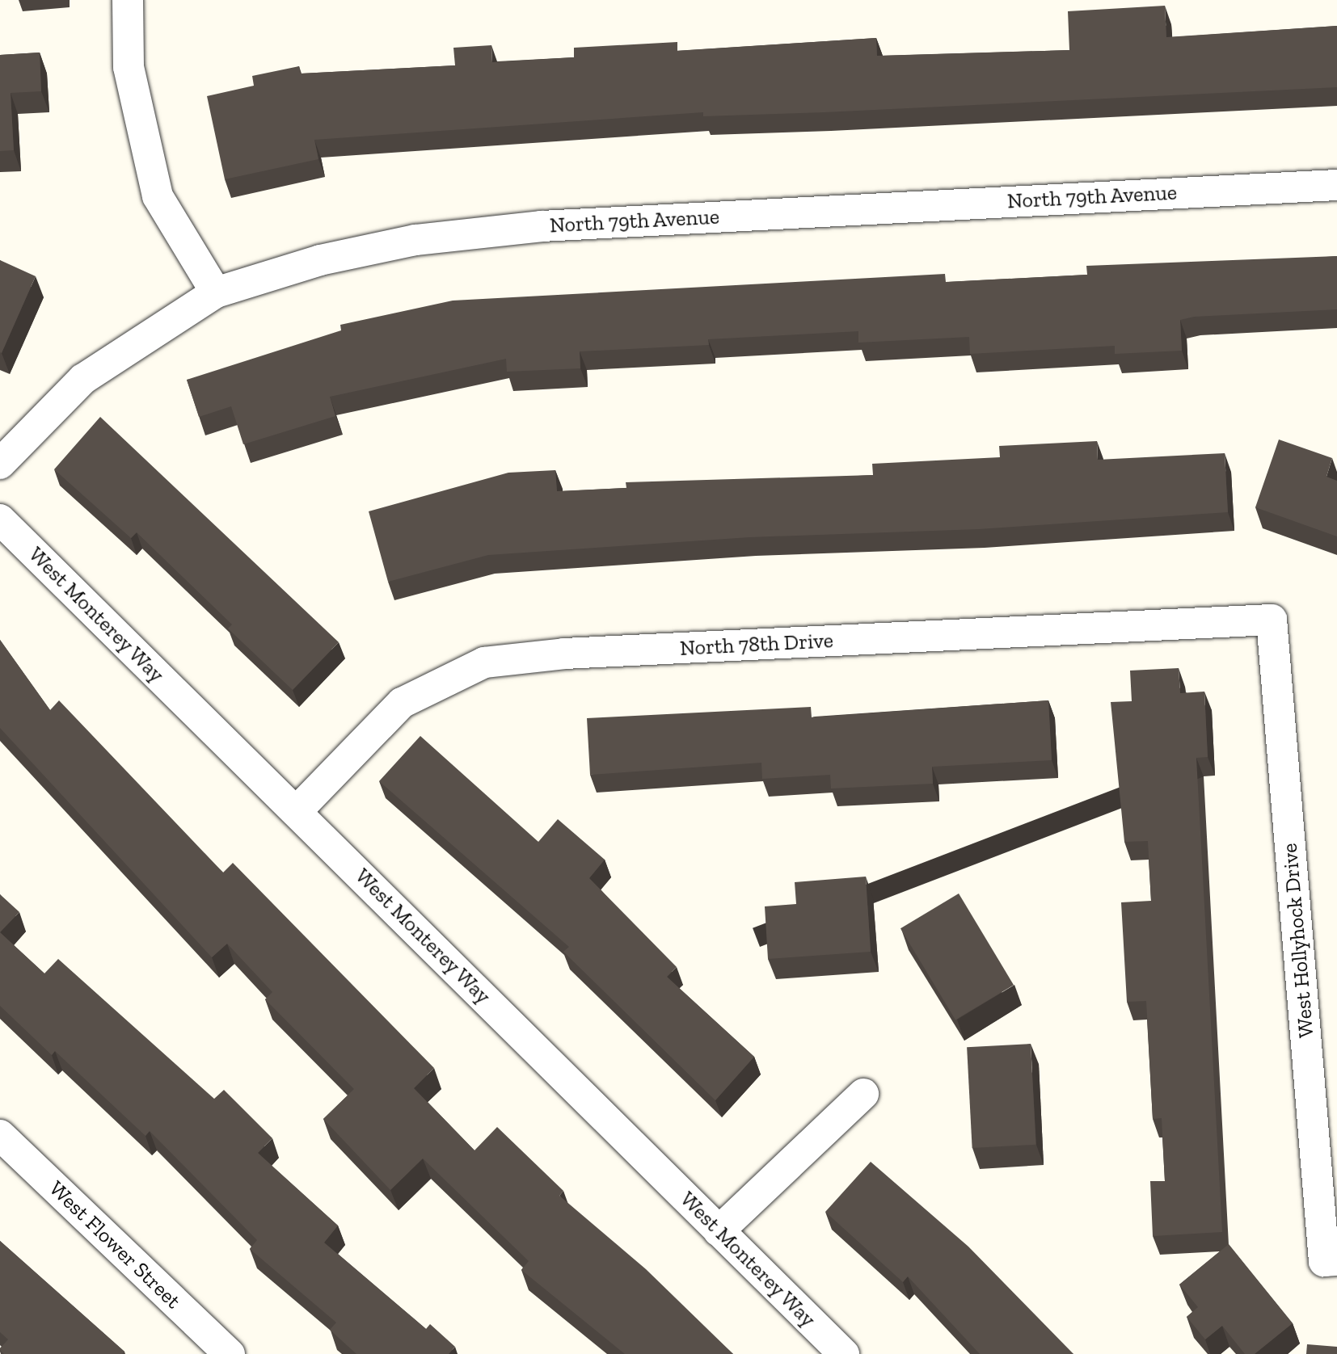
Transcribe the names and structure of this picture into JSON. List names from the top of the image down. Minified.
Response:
{"streets":{"street":["North 79th Avenue","West Monterey Way","North 78th Drive","West Hollyhock Drive","West Flower Street"]},"crossings":[["West Monterey Way","North 78th Drive"],["North 78th Drive","West Hollyhock Drive"]]}
